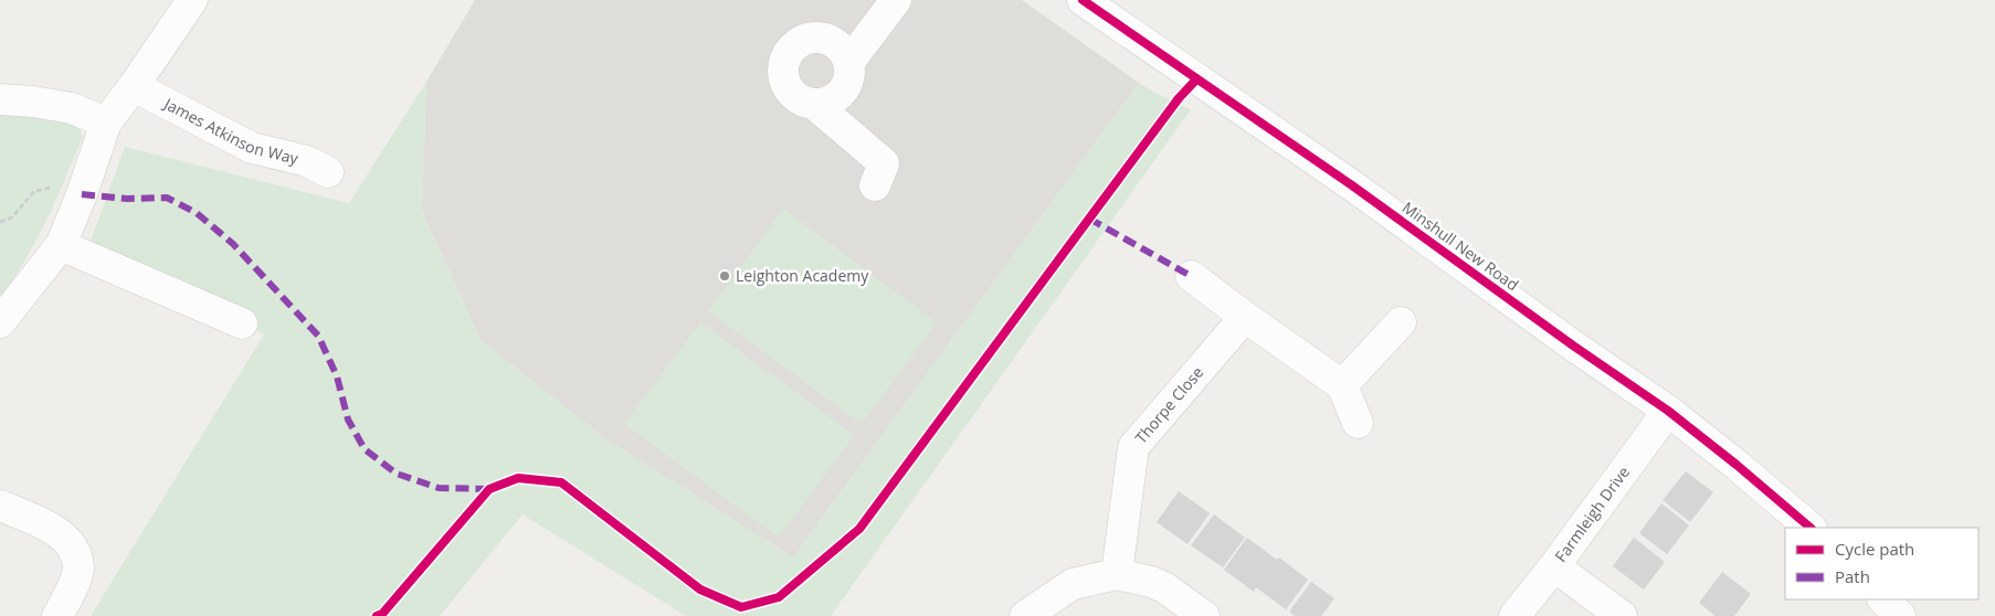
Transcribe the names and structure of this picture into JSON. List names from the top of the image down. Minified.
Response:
{"streets":{"street":["James Atkinson Way","Minshull New Road","Thorpe Close","Farmleigh Drive"]},"crossings":[["Minshull New Road","Farmleigh Drive"]],"places":["Leighton Academy"],"legend":["Cycle path","Path"]}
